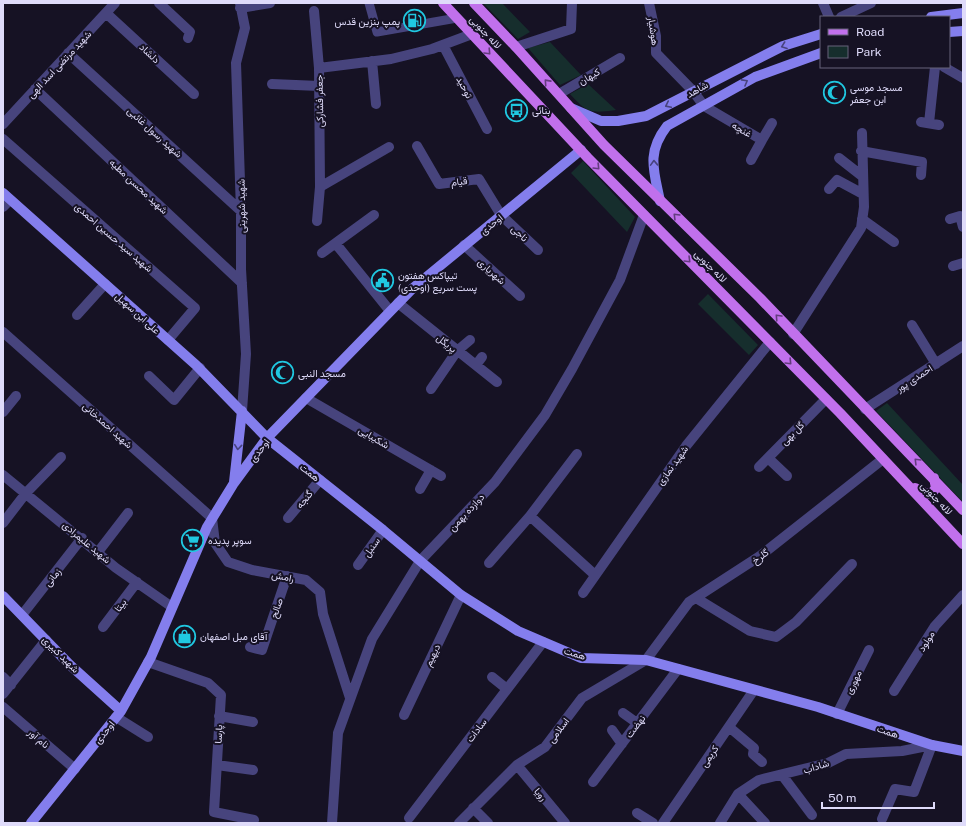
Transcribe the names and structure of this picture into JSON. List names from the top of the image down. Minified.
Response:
{"streets":{"main road":["لاله جنوبی","شاهد","اوحدی","علی ابن سهیل","همت","شهید کبیری"],"street":["هوشیار","دلشاد","شهید مرتضی اسد الهی","کیهان","توحید","جعفر فشارکی","غنچه","شهید رسول غائبی","قیام","شهید محسن مطیه","شهید شهرینی","ناجی","شهید سید حسین احمدی","شهریاری","پریگل","احمدی پور","شهید احمدخانی","گل بهی","شکیبایی","شهید نمازی","گنجه","دوازده بهمن","شهید علیمرادی","سنبل","گلرخ","رامش","زمانی","بیتا","صالح","مولود","دیهیم","مهوری","نهضت","سادات","اسلامی","پارسا","نام آور","کریمی","شاداب","رویا"]},"crossings":[["هوشیار","شاهد"],["هوشیار","غنچه"],["لاله جنوبی","کیهان"],["لاله جنوبی","شاهد"],["لاله جنوبی","جعفر فشارکی"],["لاله جنوبی","اوحدی"],["لاله جنوبی","احمدی پور"],["لاله جنوبی","گل بهی"],["لاله جنوبی","شهید نمازی"],["لاله جنوبی","دوازده بهمن"],["لاله جنوبی","گلرخ"],["دلشاد","شهید مرتضی اسد الهی"],["شهید مرتضی اسد الهی","شهید رسول غائبی"],["شهید مرتضی اسد الهی","شهید محسن مطیه"],["توحید","جعفر فشارکی"],["شاهد","غنچه"],["شهید رسول غائبی","شهید شهرینی"],["قیام","اوحدی"],["قیام","ناجی"],["شهید محسن مطیه","شهید شهرینی"],["شهید شهرینی","علی ابن سهیل"],["اوحدی","ناجی"],["اوحدی","شهریاری"],["اوحدی","علی ابن سهیل"],["اوحدی","پریگل"],["اوحدی","شهید احمدخانی"],["اوحدی","شکیبایی"],["اوحدی","همت"],["اوحدی","شهید علیمرادی"],["اوحدی","رامش"],["اوحدی","شهید کبیری"],["اوحدی","پارسا"],["اوحدی","نام آور"],["شهید سید حسین احمدی","علی ابن سهیل"],["علی ابن سهیل","همت"],["شهید احمدخانی","رامش"],["همت","گنجه"],["همت","دوازده بهمن"],["همت","سنبل"],["همت","گلرخ"],["همت","دیهیم"],["همت","مهوری"],["همت","نهضت"],["همت","سادات"],["همت","اسلامی"],["همت","کریمی"],["همت","شاداب"],["دوازده بهمن","رامش"],["شهید علیمرادی","زمانی"],["شهید علیمرادی","بیتا"],["گلرخ","اسلامی"],["رامش","صالح"],["زمانی","شهید کبیری"],["اسلامی","رویا"]],"places":{"fuel station":["پمپ بنزین قدس"],"mosque":["مسجد موسی ابن جعفر","مسجد النبی"],"bus stop":["بنائی"],"public building":["تیپاکس هفتون (اوحدی) پست سریع"],"supermarket":["سوپر پدیده"],"shop":["آقای مبل اصفهان"]},"legend":["Road","Park"],"scale_bar":"50 m"}
